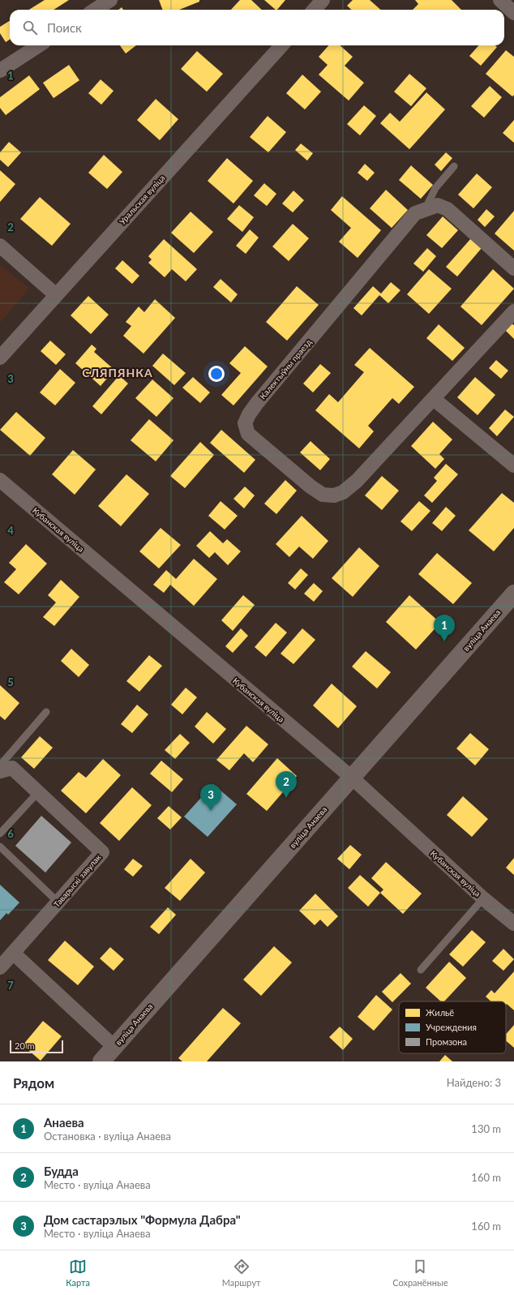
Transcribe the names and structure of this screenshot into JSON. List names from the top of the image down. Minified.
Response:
{"streets":{"street":["Уральская вуліца","Калектыўны праезд","Кубанская вуліца","вуліца Анаева","Таварыскі завулак"]},"crossings":[["Кубанская вуліца","вуліца Анаева"]],"districts":["СЛЯПЯНКА"],"legend":["Жильё","Учреждения","Промзона"],"scale_bar":"20 m","page":{"search":"Поиск","pins":["1","2","3"],"scale":"20 m","heading":["Рядом","Найдено: 3"],"list":[{"mark":"1","name":"Анаева","note":"Остановка · вуліца Анаева","value":"130 m"},{"mark":"2","name":"Будда","note":"Место · вуліца Анаева","value":"160 m"},{"mark":"3","name":"Дом састарэлых \"Формула Дабра\"","note":"Место · вуліца Анаева","value":"160 m"}],"nav":["Карта","Маршрут","Сохранённые"]},"grid":{"rows":["1","2","3","4","5","6","7"]}}
